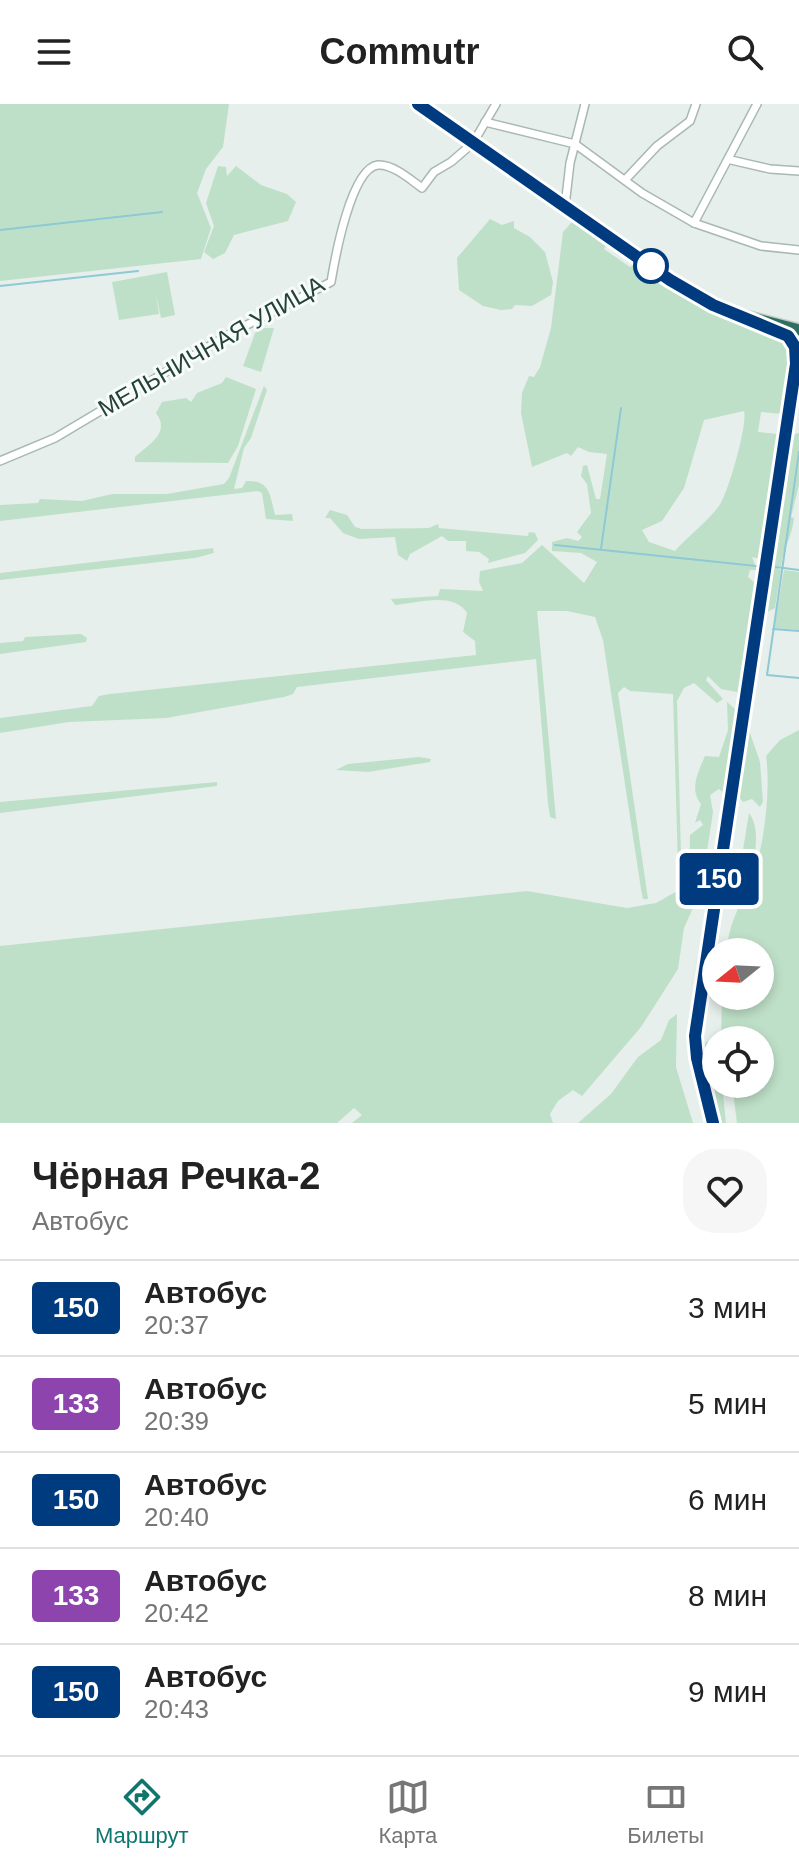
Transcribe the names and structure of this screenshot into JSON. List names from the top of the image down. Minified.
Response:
{"streets":{"street":["МЕЛЬНИЧНАЯ УЛИЦА"]},"lines":["bus line 150"],"north":"left","page":{"header":"Commutr","on_map":"150","heading":["Чёрная Речка-2","Автобус"],"list":[{"mark":"150","name":"Автобус","note":"20:37","value":"3 мин"},{"mark":"133","name":"Автобус","note":"20:39","value":"5 мин"},{"mark":"150","name":"Автобус","note":"20:40","value":"6 мин"},{"mark":"133","name":"Автобус","note":"20:42","value":"8 мин"},{"mark":"150","name":"Автобус","note":"20:43","value":"9 мин"}],"tabs":["Маршрут","Карта","Билеты"]}}
